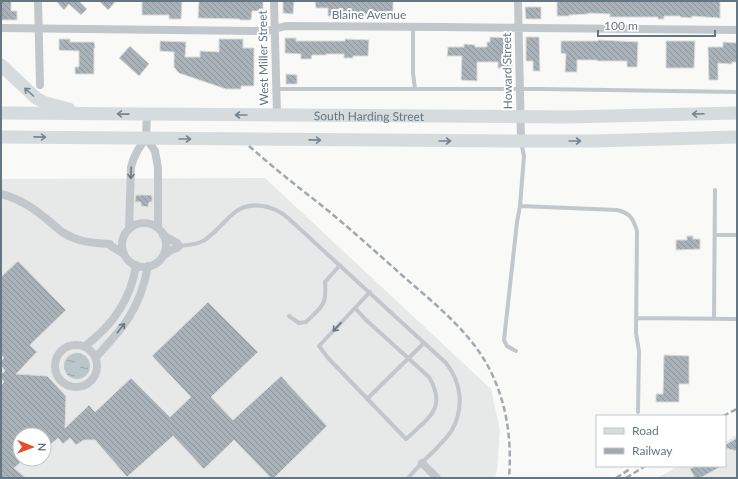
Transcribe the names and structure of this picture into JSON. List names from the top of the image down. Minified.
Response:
{"streets":{"main road":["South Harding Street"],"street":["Blaine Avenue","West Miller Street","Howard Street"]},"crossings":[["Blaine Avenue","West Miller Street"],["Blaine Avenue","Howard Street"],["West Miller Street","South Harding Street"],["Howard Street","South Harding Street"]],"legend":["Road","Railway"],"scale_bar":"100 m","north":"right"}
